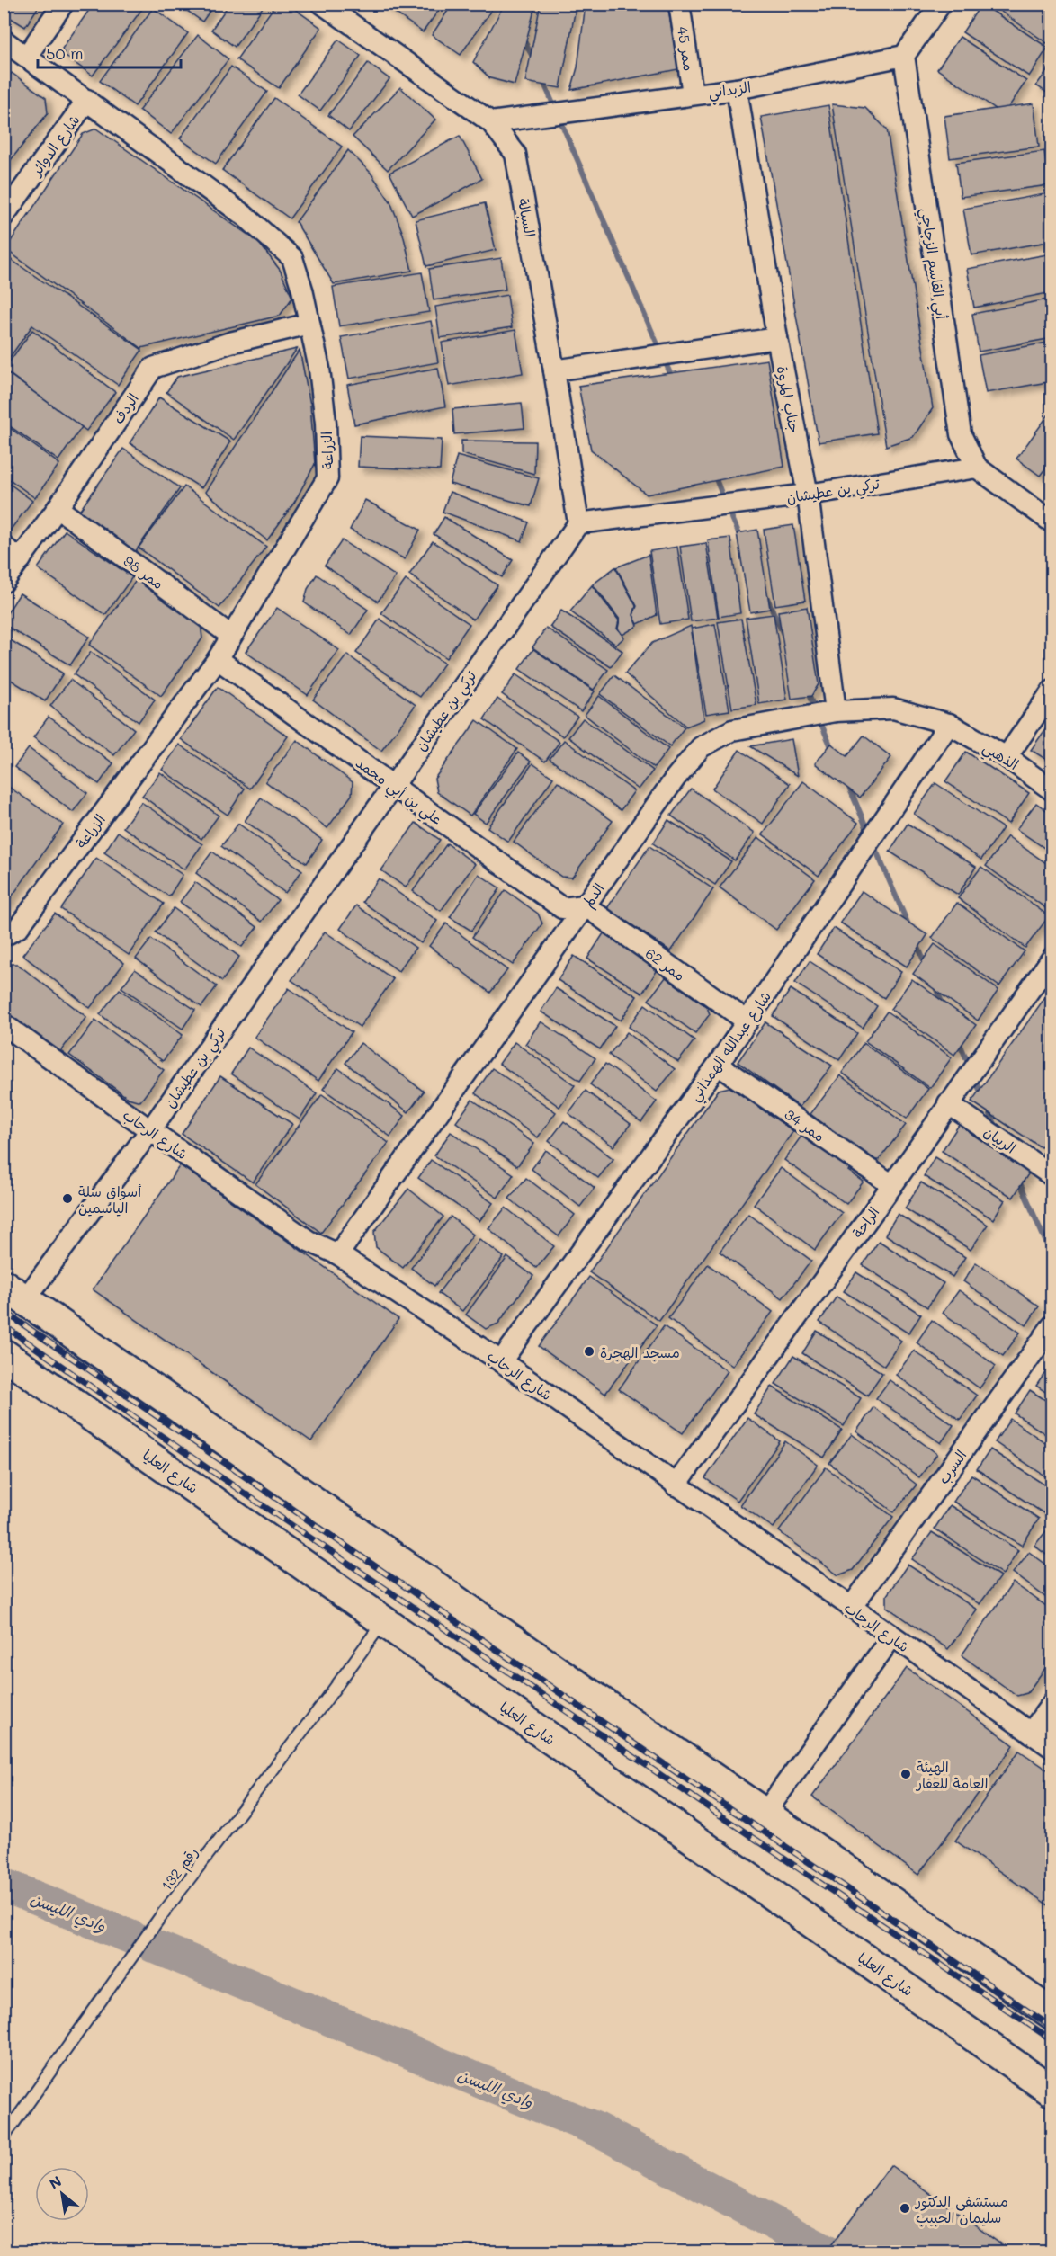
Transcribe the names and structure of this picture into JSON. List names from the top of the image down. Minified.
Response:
{"streets":{"main road":["شارع العليا"],"street":["ممر 45","الزبداني","شارع الدوائر","السبالة","أبي القاسم الزجاجي","جناب المروة","الردف","الزراعة","تركي بن عطيشان","ممر 98","الذهبي","علي بن أبي محمد","الدلم","ممر 62","شارع عبدالله الهمذاني","ممر 34","شارع الرحاب","الربيان","الراحة","السرب"],"lane":["رقم 132"]},"crossings":[["ممر 45","الزبداني"],["الزبداني","السبالة"],["الزبداني","أبي القاسم الزجاجي"],["الزبداني","جناب المروة"],["شارع الدوائر","الزراعة"],["السبالة","تركي بن عطيشان"],["أبي القاسم الزجاجي","تركي بن عطيشان"],["جناب المروة","تركي بن عطيشان"],["جناب المروة","الدلم"],["الردف","الزراعة"],["الردف","ممر 98"],["الزراعة","ممر 98"],["الزراعة","علي بن أبي محمد"],["تركي بن عطيشان","علي بن أبي محمد"],["تركي بن عطيشان","شارع الرحاب"],["الذهبي","الدلم"],["الذهبي","شارع عبدالله الهمذاني"],["علي بن أبي محمد","الدلم"],["علي بن أبي محمد","ممر 62"],["الدلم","ممر 62"],["الدلم","شارع عبدالله الهمذاني"],["الدلم","شارع الرحاب"],["ممر 62","شارع عبدالله الهمذاني"],["شارع عبدالله الهمذاني","ممر 34"],["شارع عبدالله الهمذاني","شارع الرحاب"],["ممر 34","الراحة"],["شارع الرحاب","الراحة"],["شارع الرحاب","السرب"],["الربيان","الراحة"],["شارع العليا","رقم 132"]],"water":["وادي الليسن"],"places":["أسواق سلة الياسمين","مسجد الهجرة","الهيئة العامة للعقار","مستشفى الدكتور سليمان الحبيب"],"scale_bar":"50 m","north":"top left"}
